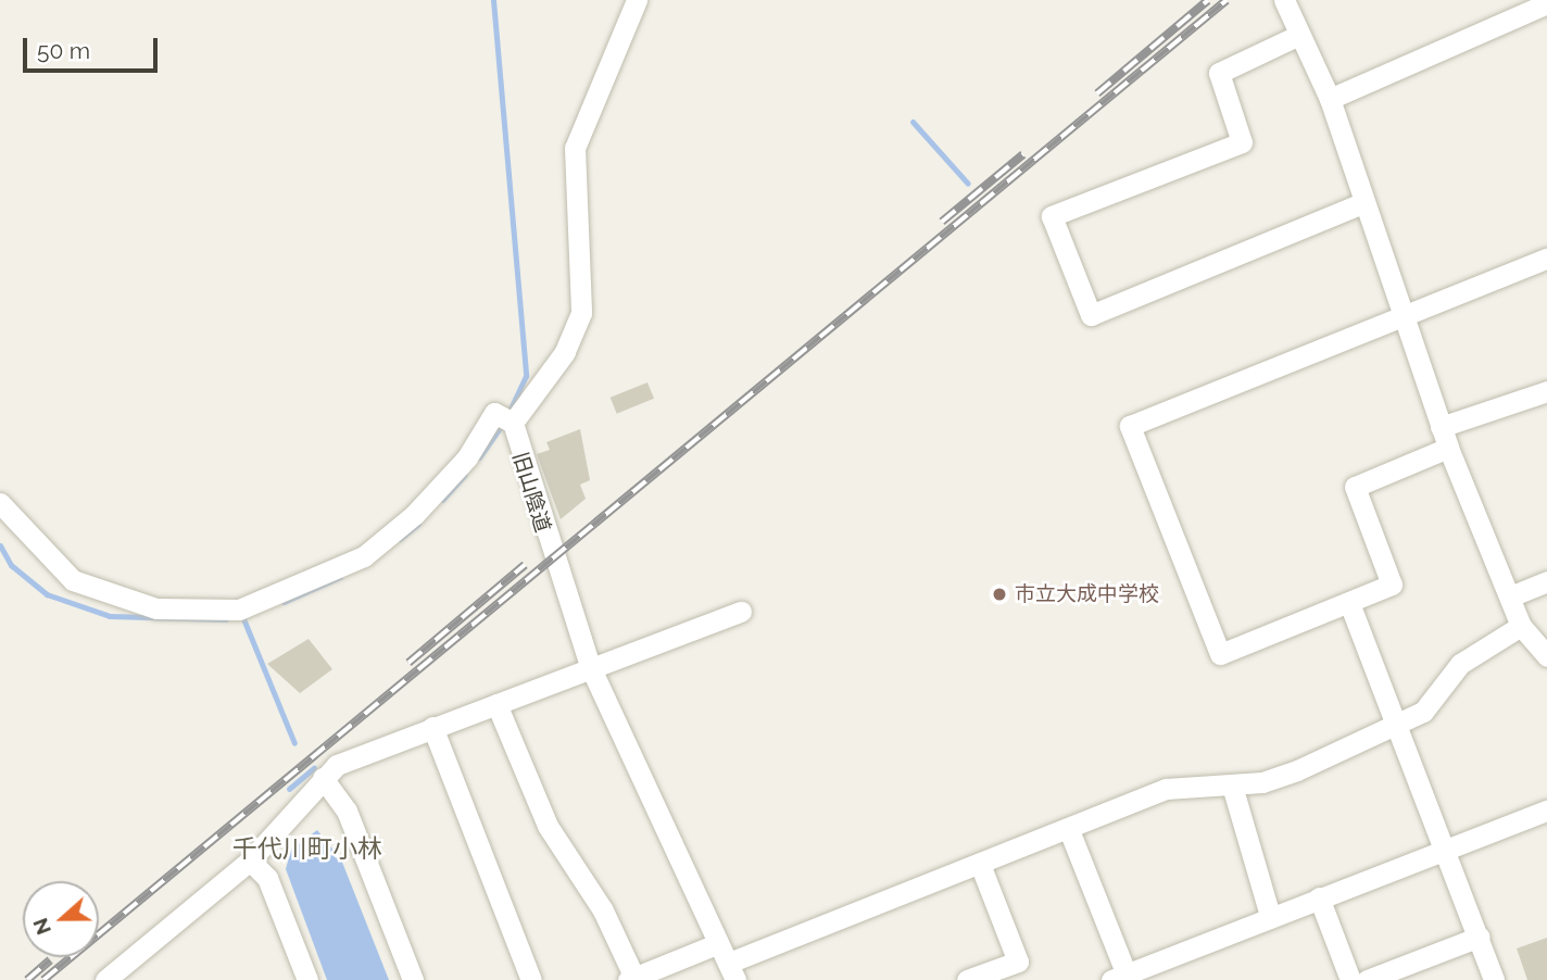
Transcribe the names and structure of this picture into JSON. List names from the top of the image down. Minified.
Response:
{"streets":{"street":["旧山陰道"]},"districts":["千代川町小林"],"places":["市立大成中学校"],"scale_bar":"50 m","north":"left"}
